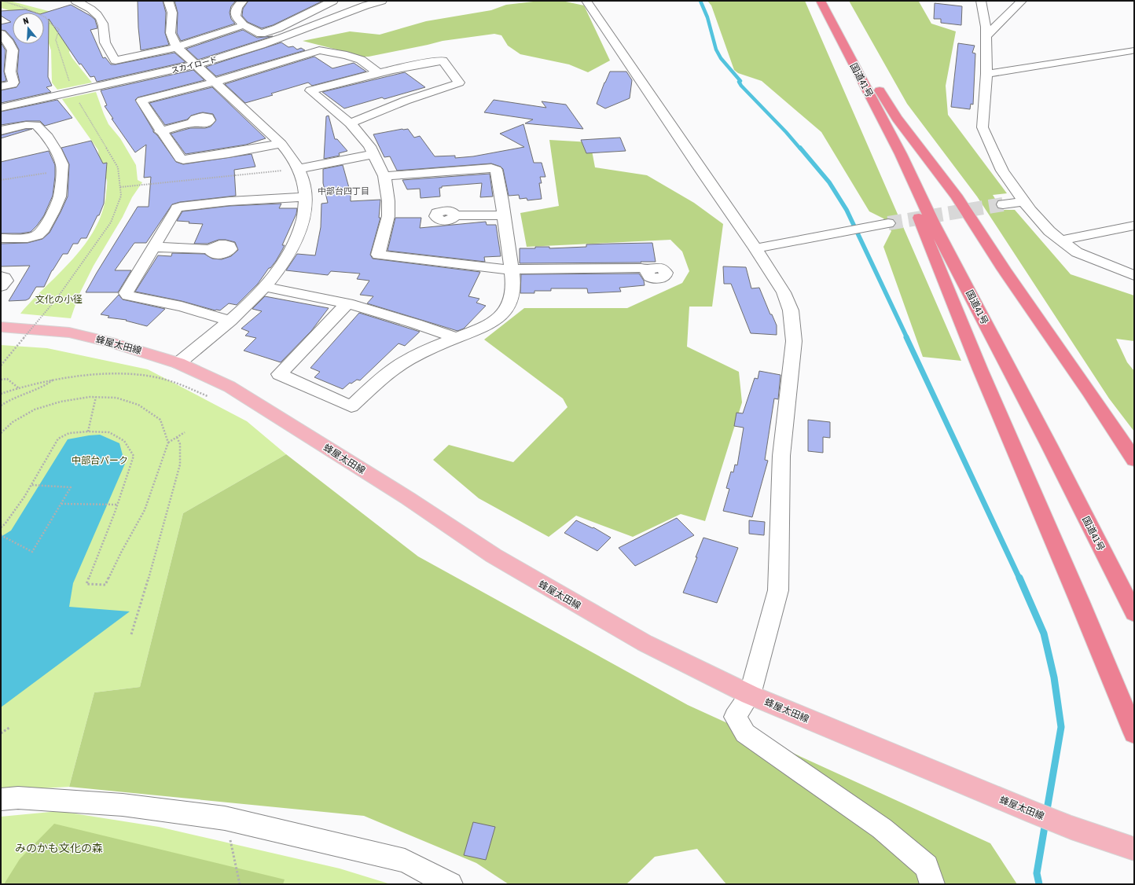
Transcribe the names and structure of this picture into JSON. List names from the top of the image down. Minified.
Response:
{"streets":{"highway":["国道41号"],"main road":["蜂屋太田線"],"street":["スカイロード"]},"districts":["中部台四丁目"],"parks":["文化の小径","中部台パーク","みのかも文化の森"],"north":"top"}
